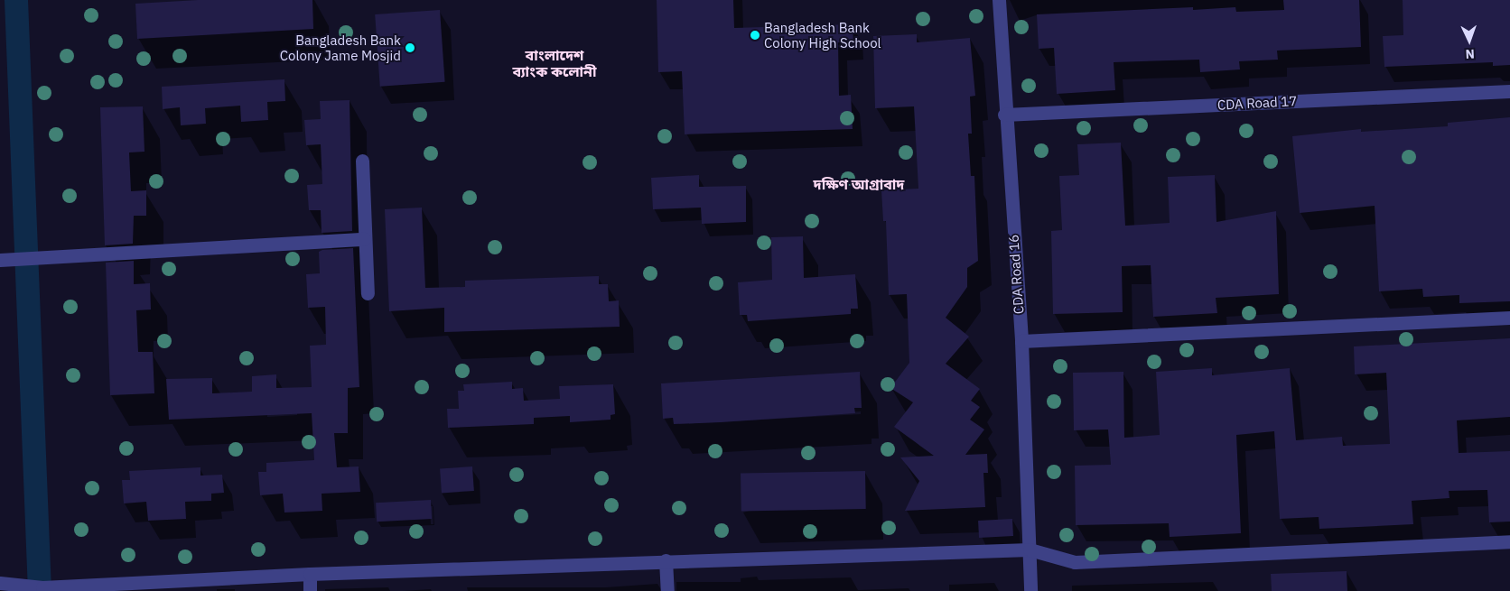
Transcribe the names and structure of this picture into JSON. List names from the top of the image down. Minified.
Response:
{"streets":{"street":["CDA Road 17","CDA Road 16"]},"crossings":[["CDA Road 17","CDA Road 16"]],"districts":["বাংলাদেশ ব্যাংক কলোনী","দক্ষিণ আগ্রাবাদ"],"places":["Bangladesh Bank Colony High School","Bangladesh Bank Colony Jame Mosjid"],"north":"bottom"}
